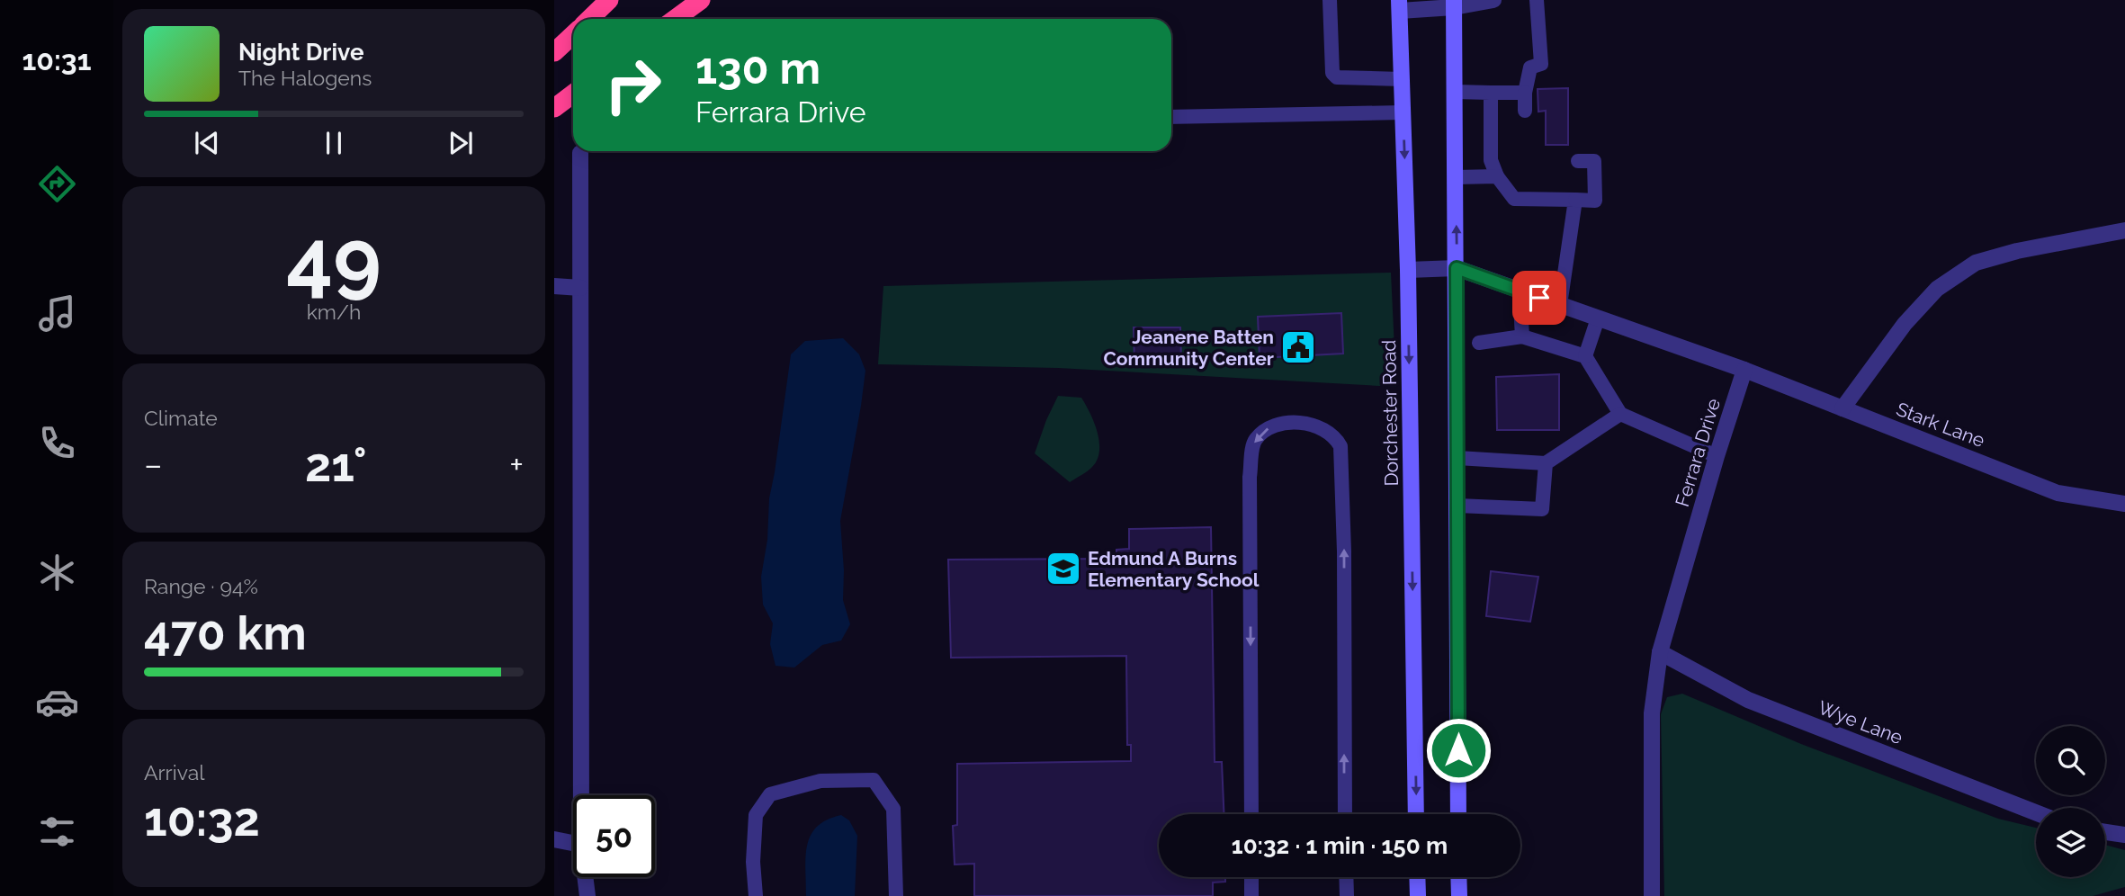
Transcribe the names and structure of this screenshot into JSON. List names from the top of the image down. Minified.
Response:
{"streets":{"main road":["Dorchester Road"],"street":["Stark Lane","Ferrara Drive","Wye Lane"]},"crossings":[["Stark Lane","Ferrara Drive"],["Ferrara Drive","Wye Lane"]],"places":{"public building":["Jeanene Batten Community Center"],"school or university":["Edmund A Burns Elementary School"]},"page":{"tabs":"10:31","turn":["130 m","Ferrara Drive"],"song":["Night Drive","The Halogens"],"tile":[["49","km/h"],"Climate",["Range · 94%","470 km"],["Arrival","10:32"]],"heat":["−","21°","+"],"limit":"50","trip":"10:32 · 1 min · 150 m"}}
